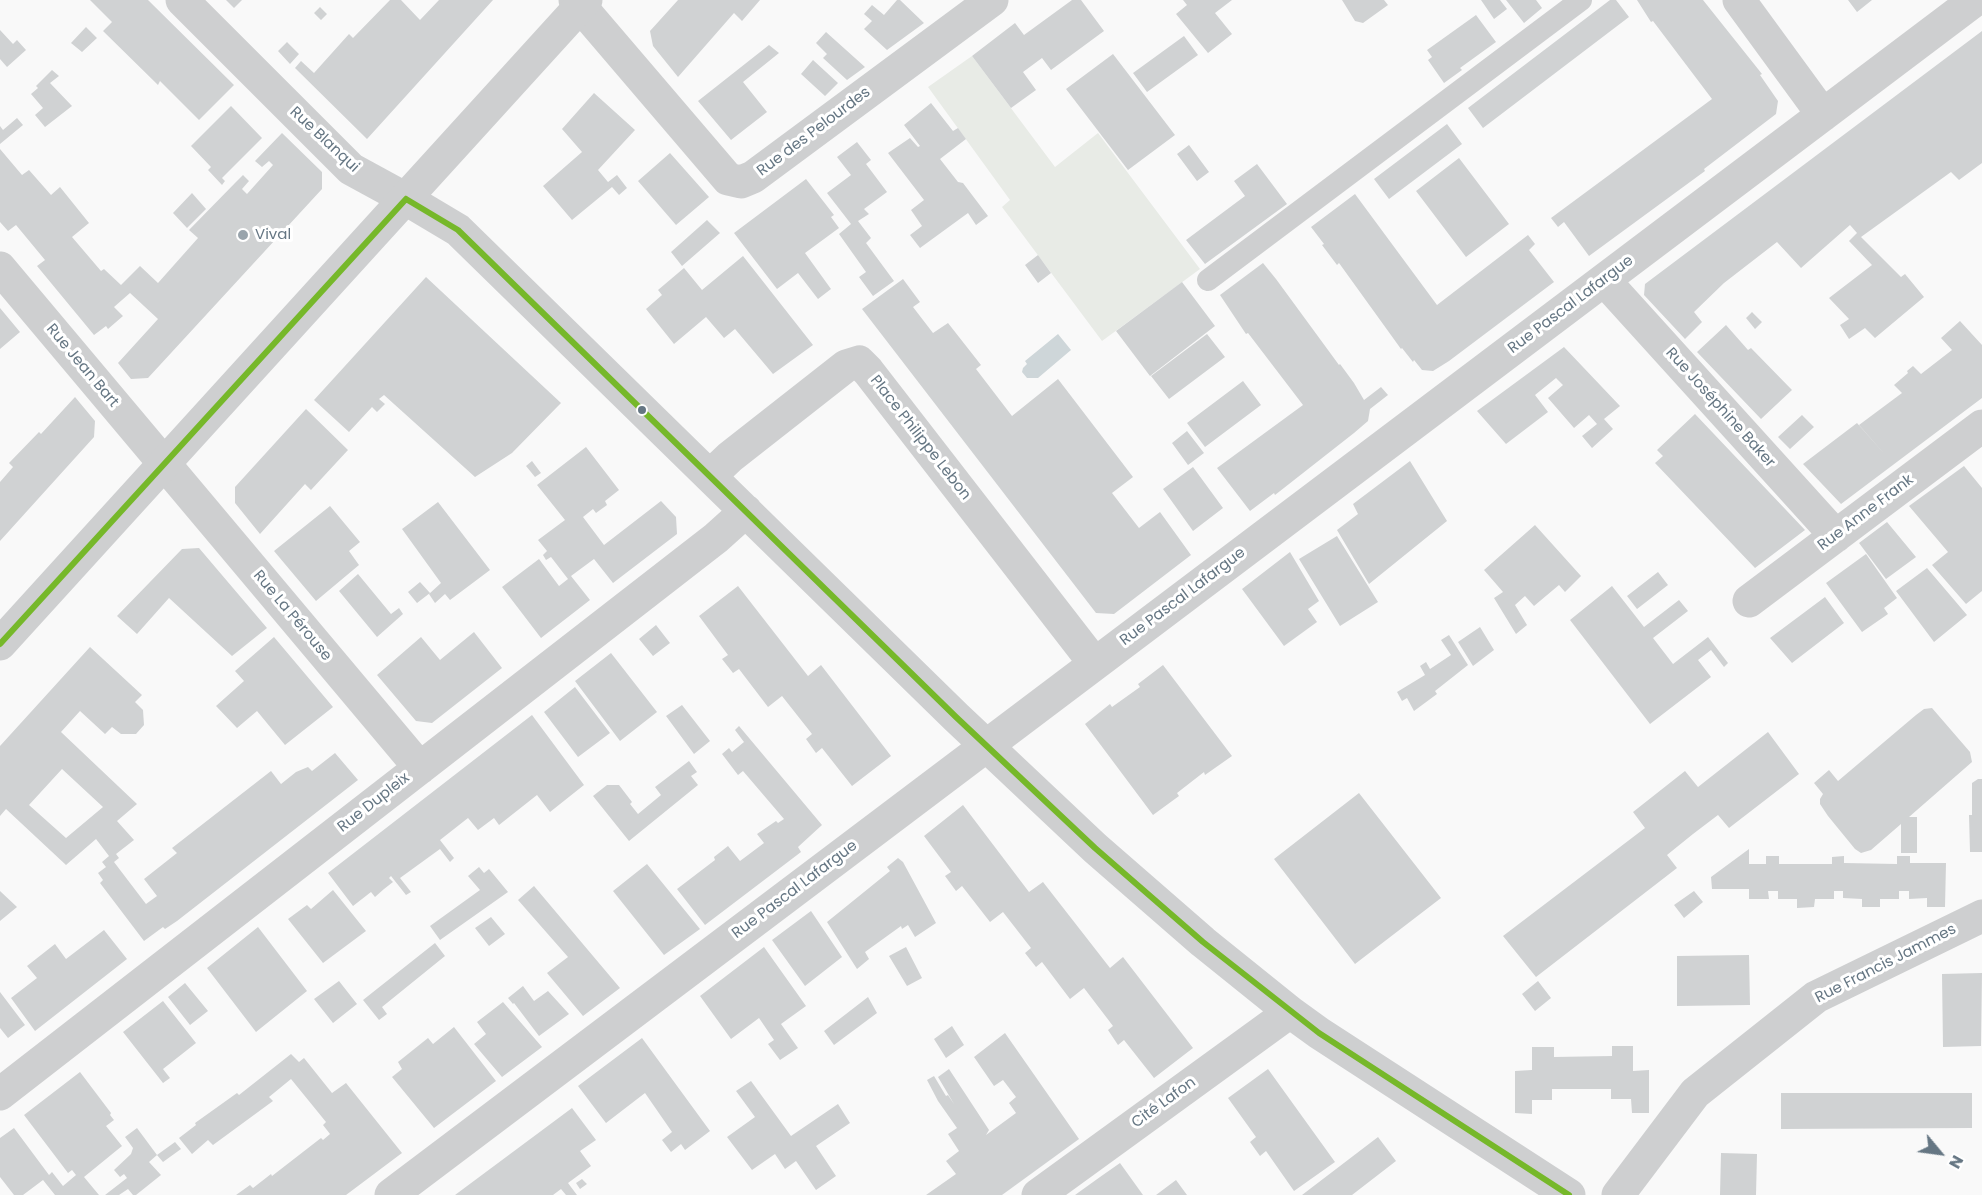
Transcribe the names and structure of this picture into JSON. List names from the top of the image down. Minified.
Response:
{"streets":{"street":["Rue des Pelourdes","Rue Blanqui","Rue Pascal Lafargue","Rue Jean Bart","Rue Joséphine Baker","Place Philippe Lebon","Rue Anne Frank","Rue La Pérouse","Rue Dupleix","Rue Francis Jammes","Cité Lafon"]},"crossings":[["Rue Blanqui","Rue Pascal Lafargue"],["Rue Blanqui","Place Philippe Lebon"],["Rue Blanqui","Rue Dupleix"],["Rue Blanqui","Cité Lafon"],["Rue Pascal Lafargue","Rue Joséphine Baker"],["Rue Pascal Lafargue","Place Philippe Lebon"],["Rue Jean Bart","Rue La Pérouse"],["Rue Joséphine Baker","Rue Anne Frank"],["Rue La Pérouse","Rue Dupleix"]],"places":["Vival"],"north":"bottom right"}
